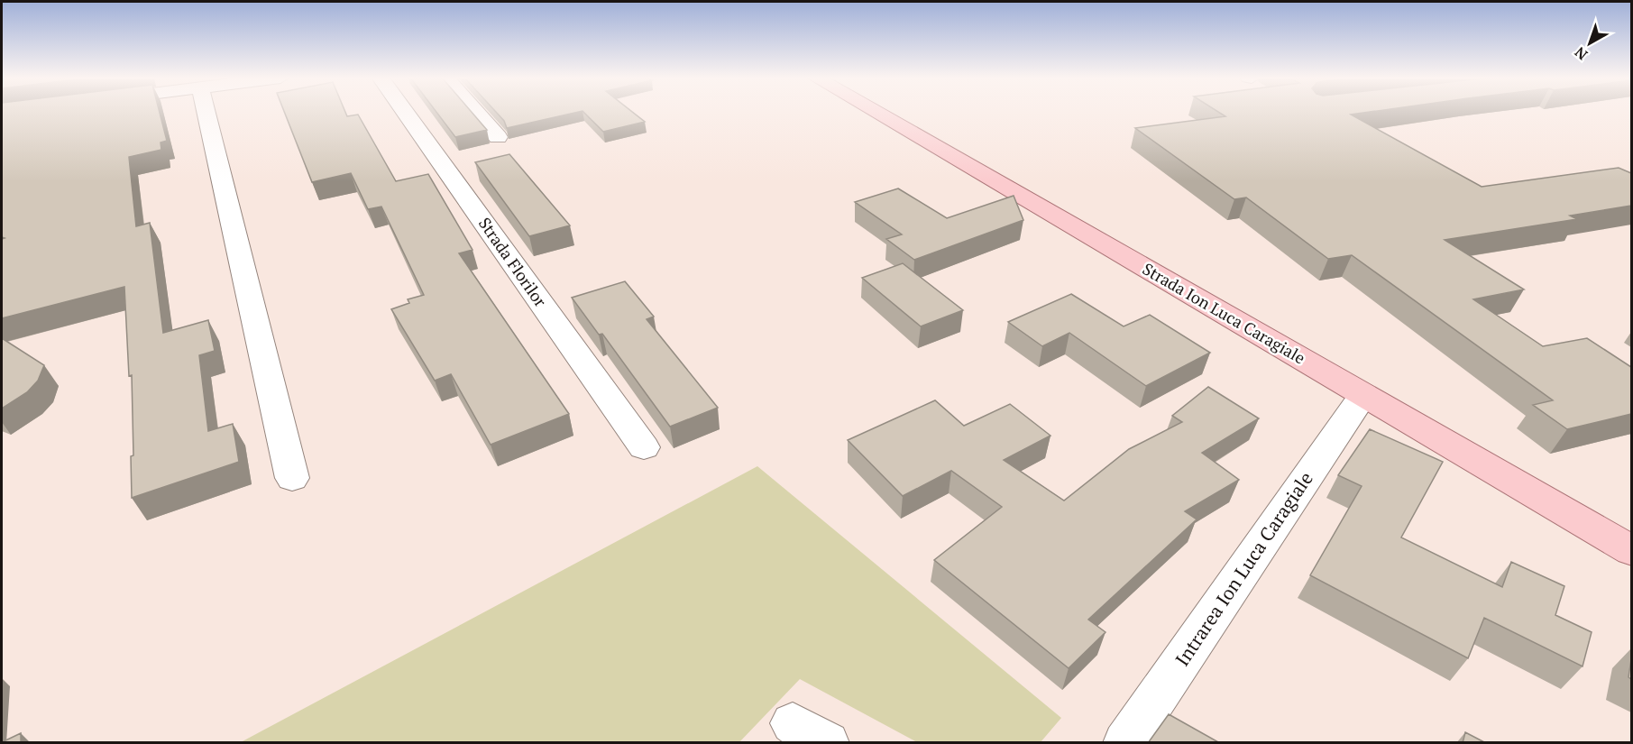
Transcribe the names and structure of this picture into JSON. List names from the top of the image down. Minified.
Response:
{"streets":{"main road":["Strada Ion Luca Caragiale"],"street":["Strada Florilor","Intrarea Ion Luca Caragiale"]},"crossings":[["Strada Ion Luca Caragiale","Intrarea Ion Luca Caragiale"]],"north":"bottom left"}
